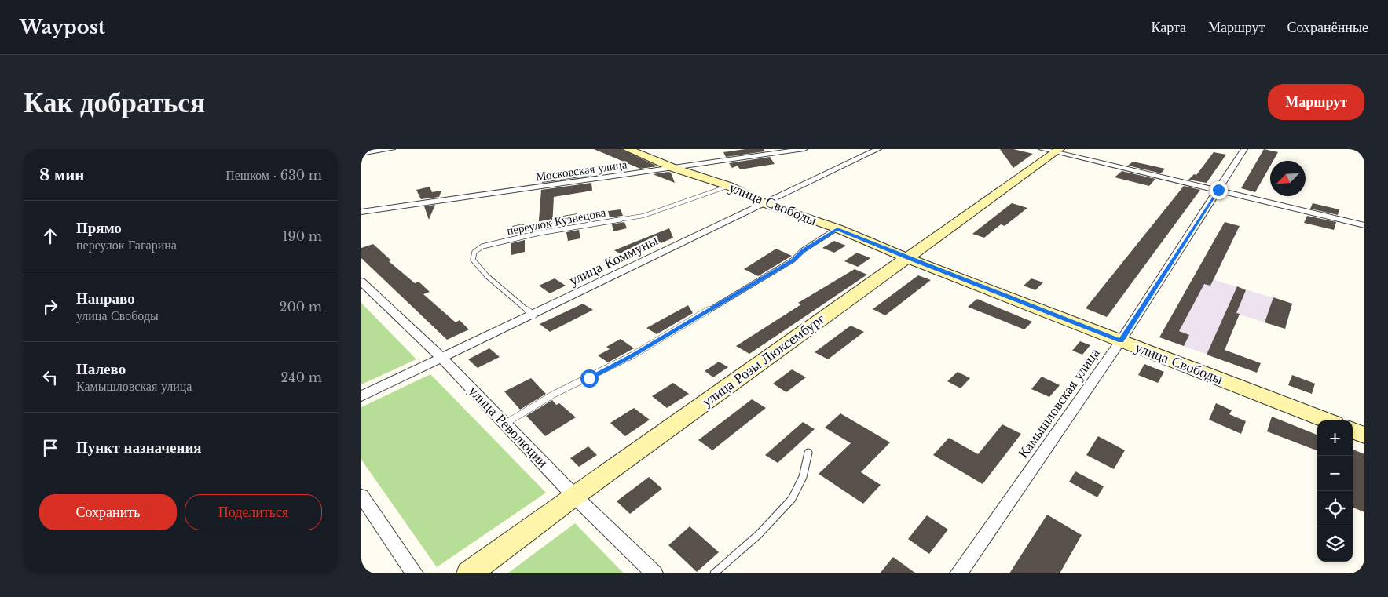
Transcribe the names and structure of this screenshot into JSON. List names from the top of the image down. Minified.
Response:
{"streets":{"street":["Московская улица","улица Свободы","улица Коммуны","улица Розы Люксембург","Камышловская улица","улица Революции"],"lane":["переулок Кузнецова"]},"crossings":[["Московская улица","улица Свободы"],["улица Свободы","переулок Кузнецова"],["улица Свободы","улица Коммуны"],["улица Свободы","улица Розы Люксембург"],["улица Свободы","Камышловская улица"],["переулок Кузнецова","улица Коммуны"],["улица Коммуны","улица Революции"],["улица Розы Люксембург","улица Революции"]],"north":"bottom left","page":{"header":"Waypost","nav":["Карта","Маршрут","Сохранённые"],"buttons":["Маршрут",["Сохранить","Поделиться"]],"title":"Как добраться","heading":["8 мин","Пешком · 630 m"],"list":[["Прямо","переулок Гагарина","190 m"],["Направо","улица Свободы","200 m"],["Налево","Камышловская улица","240 m"],"Пункт назначения"],"map_buttons":["+","−"]}}
